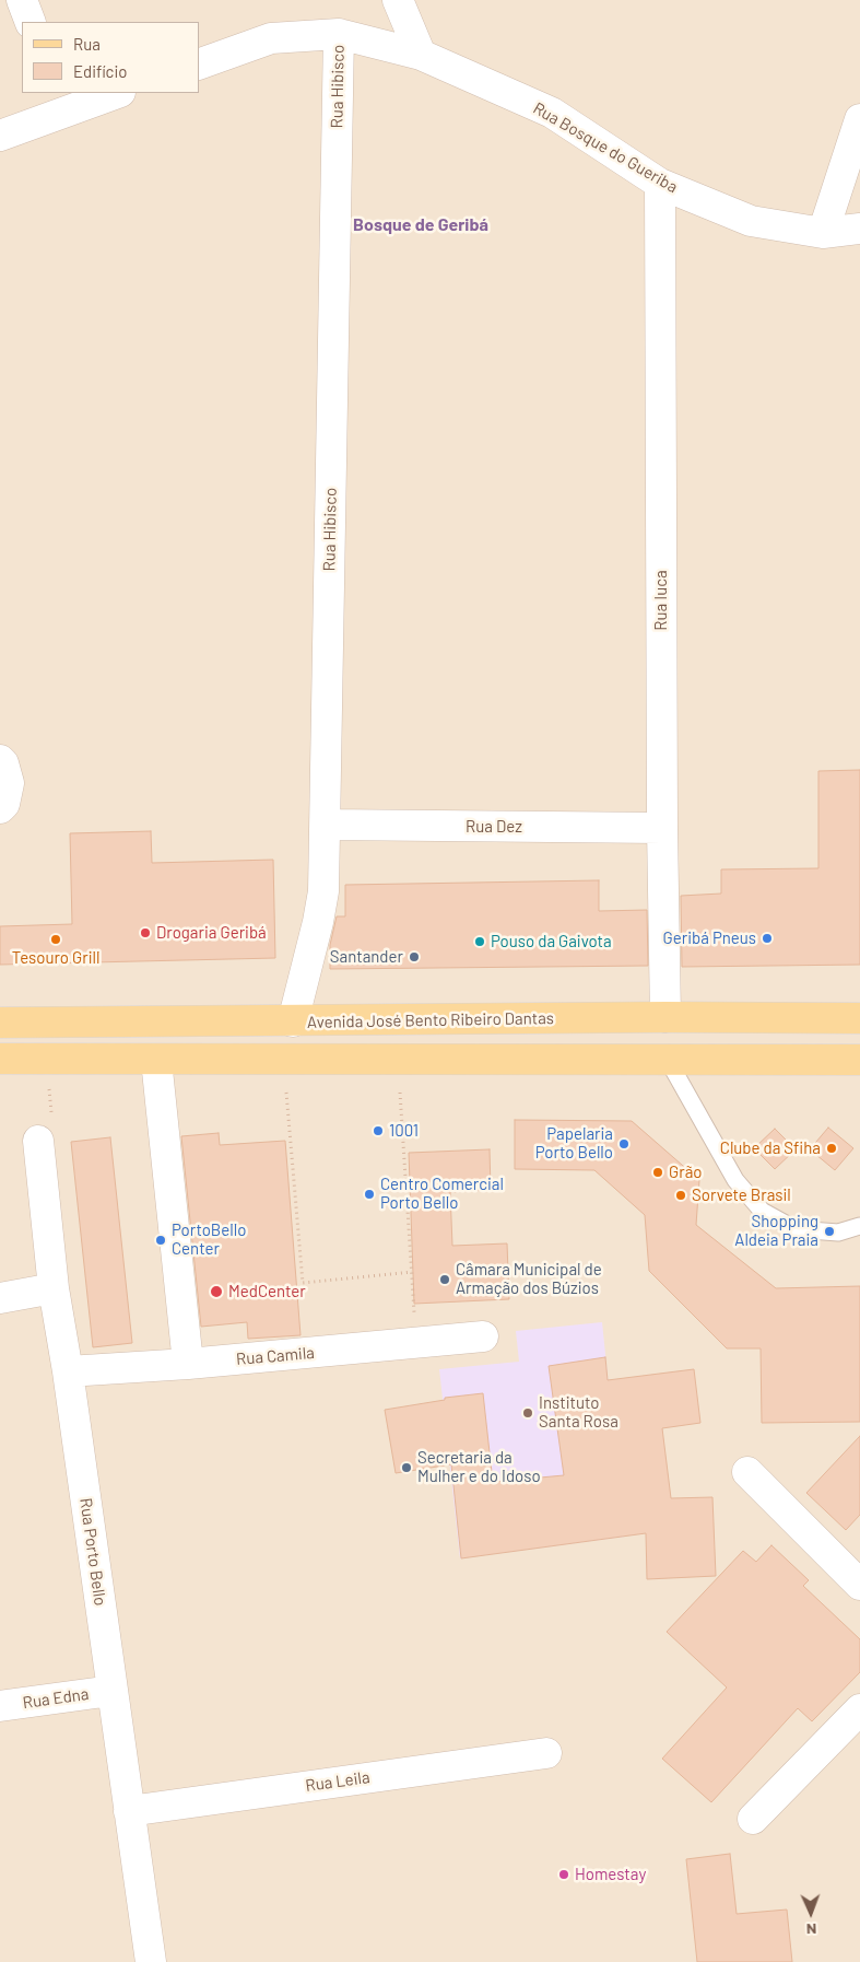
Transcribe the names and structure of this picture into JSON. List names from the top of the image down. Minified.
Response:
{"streets":{"main road":["Avenida José Bento Ribeiro Dantas"],"street":["Rua Hibisco","Rua Bosque do Gueriba","Rua Iuca","Rua Dez","Rua Camila","Rua Porto Bello","Rua Edna","Rua Leila"]},"crossings":[["Rua Hibisco","Rua Bosque do Gueriba"],["Rua Hibisco","Rua Dez"],["Rua Hibisco","Avenida José Bento Ribeiro Dantas"],["Rua Bosque do Gueriba","Rua Iuca"],["Rua Iuca","Rua Dez"],["Rua Iuca","Avenida José Bento Ribeiro Dantas"],["Rua Camila","Rua Porto Bello"],["Rua Porto Bello","Rua Edna"],["Rua Porto Bello","Rua Leila"]],"districts":["Bosque de Geribá"],"places":["Drogaria Geribá","Geribá Pneus","Tesouro Grill","Pouso da Gaivota","Santander","1001","Papelaria Porto Bello","Clube da Sfiha","Grão","Centro Comercial Porto Bello","Sorvete Brasil","Shopping Aldeia Praia","PortoBello Center","Câmara Municipal de Armação dos Búzios","MedCenter","Instituto Santa Rosa","Secretaria da Mulher e do Idoso","Homestay"],"legend":["Rua","Edifício"],"north":"bottom"}
